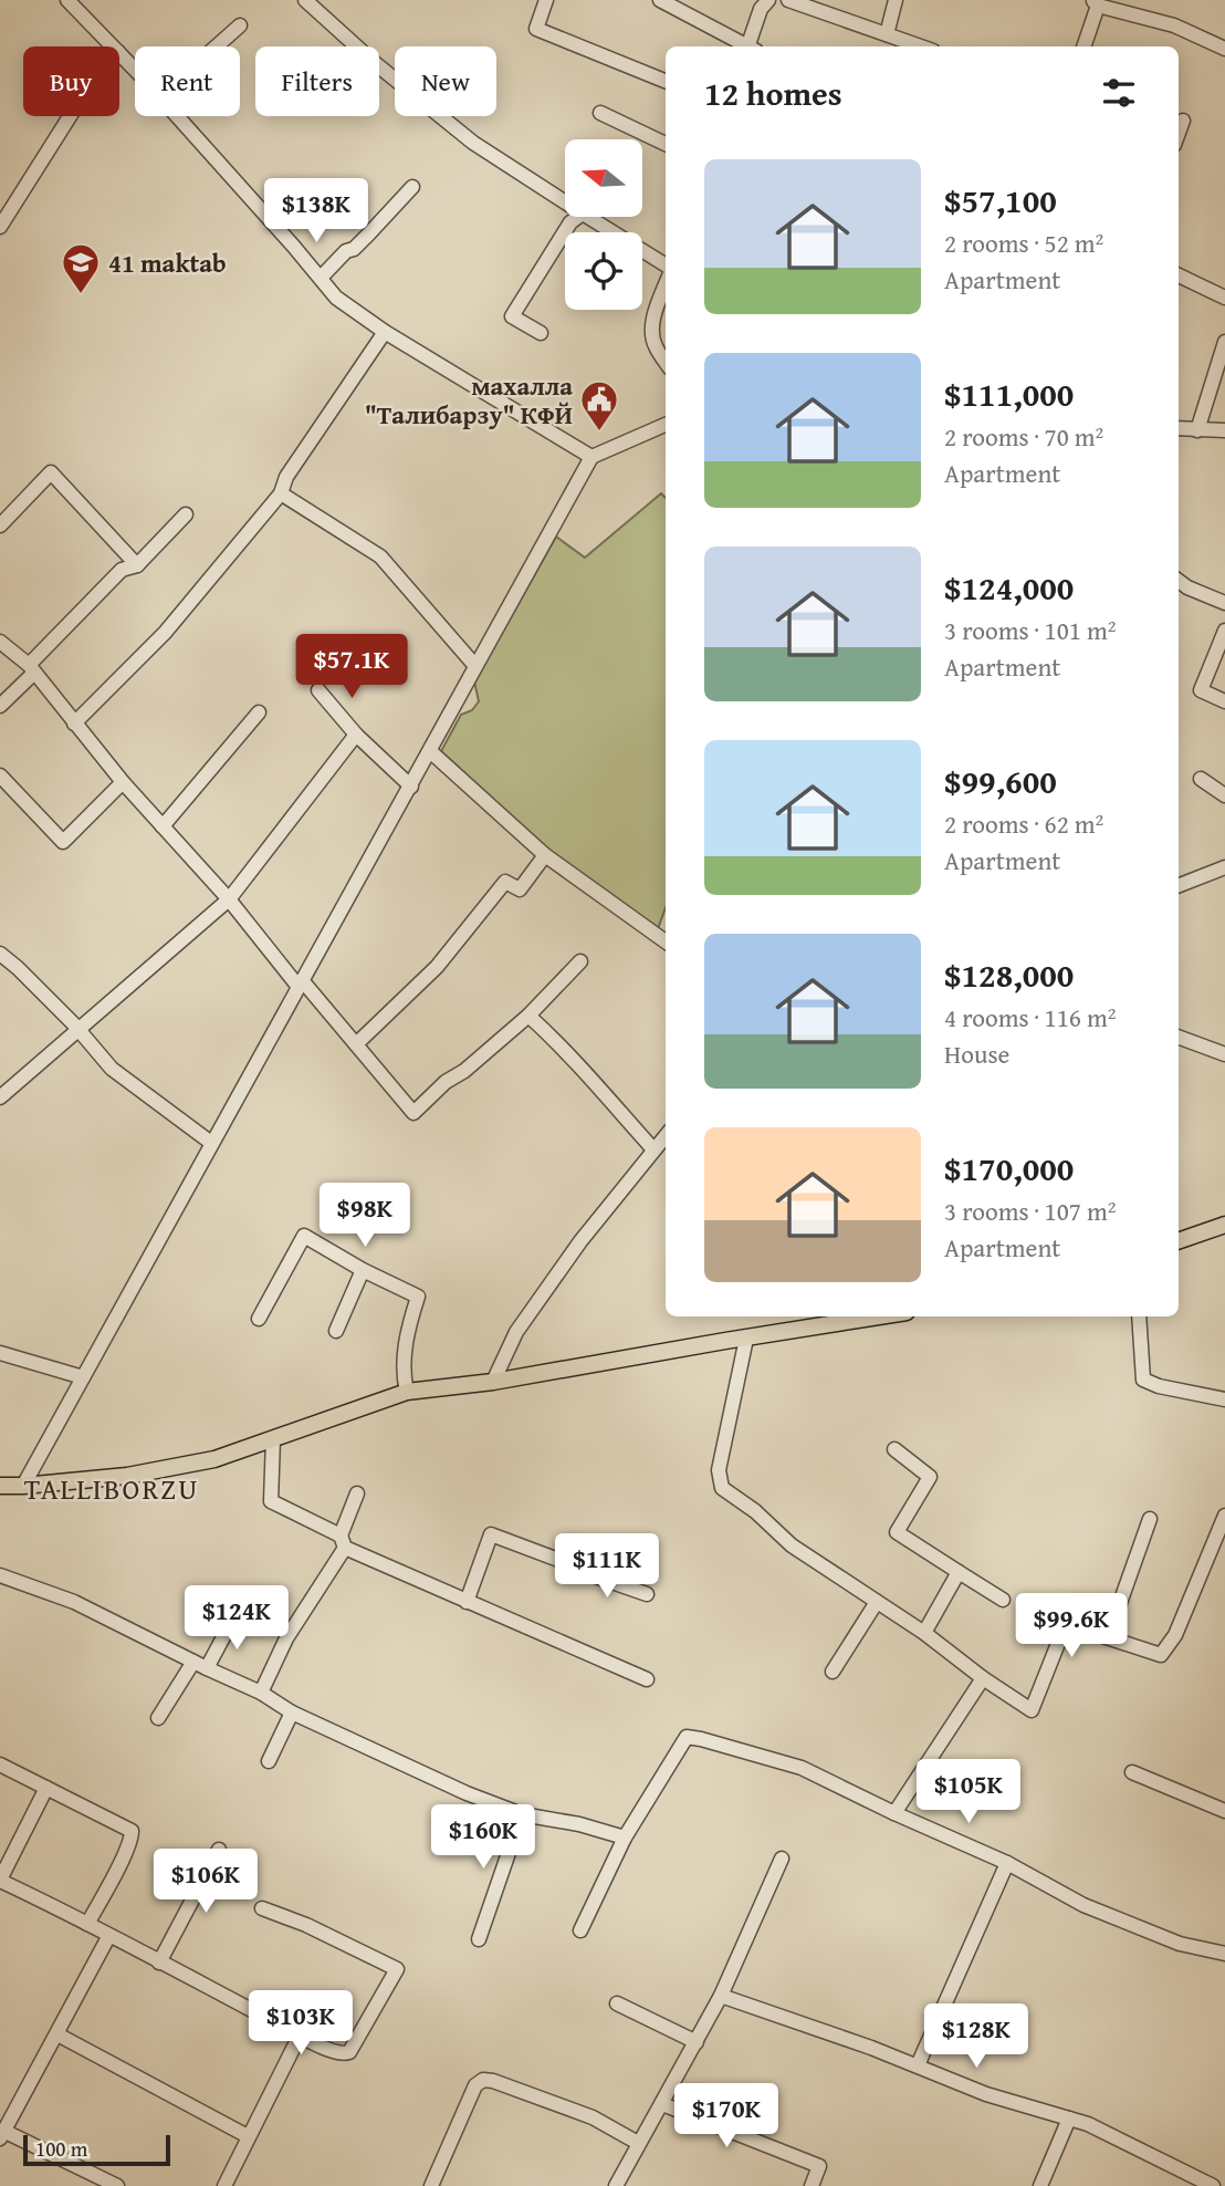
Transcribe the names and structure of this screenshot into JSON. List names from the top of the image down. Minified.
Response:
{"districts":["TALLIBORZU"],"places":{"school or university":["41 maktab"],"public building":["махалла \"Талибарзу\" КФЙ"]},"scale_bar":"100 m","north":"left","page":{"chip":["Buy","Rent","Filters","New"],"heading":"12 homes","list":[{"name":"$57,100","note":"2 rooms · 52 m² · Apartment"},{"name":"$111,000","note":"2 rooms · 70 m² · Apartment"},{"name":"$124,000","note":"3 rooms · 101 m² · Apartment"},{"name":"$99,600","note":"2 rooms · 62 m² · Apartment"},{"name":"$128,000","note":"4 rooms · 116 m² · House"},{"name":"$170,000","note":"3 rooms · 107 m² · Apartment"}],"price":["$138K","$57.1K","$98K","$111K","$124K","$99.6K","$105K","$160K","$106K","$103K","$128K","$170K"],"scale":"100 m"}}
